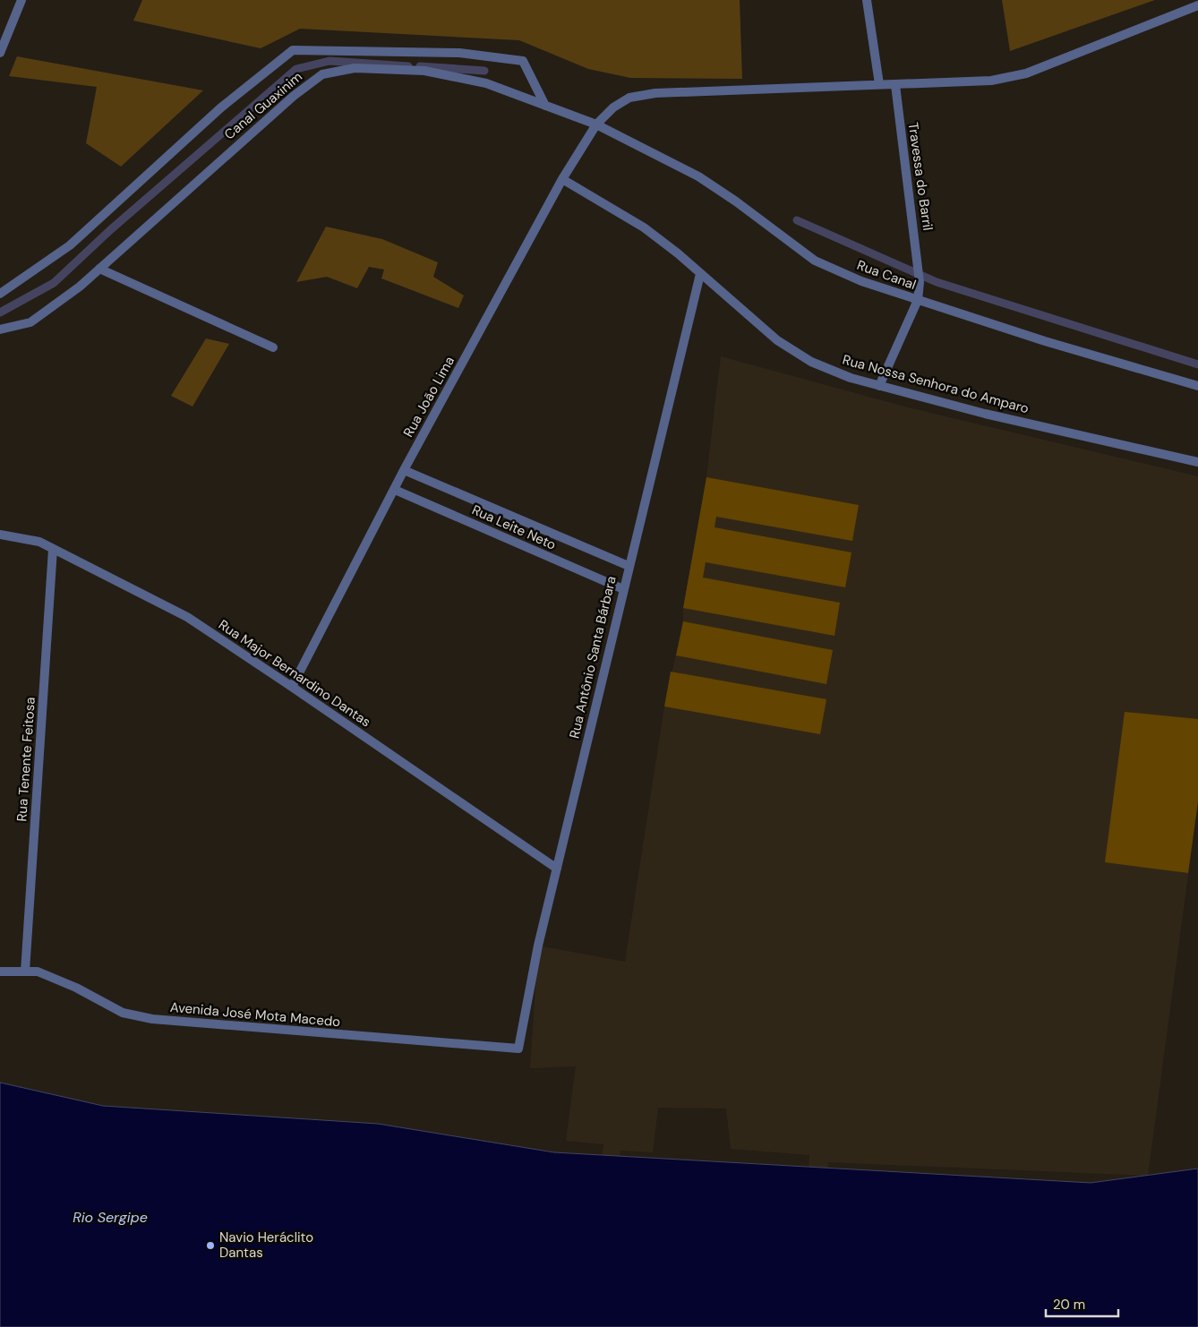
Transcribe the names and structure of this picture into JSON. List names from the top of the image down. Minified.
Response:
{"streets":{"street":["Canal Guaxinim","Travessa do Barril","Rua Canal","Rua Nossa Senhora do Amparo","Rua João Lima","Rua Leite Neto","Rua Antônio Santa Bárbara","Rua Major Bernardino Dantas","Rua Tenente Feitosa","Avenida José Mota Macedo"]},"crossings":[["Canal Guaxinim","Rua Canal"],["Canal Guaxinim","Rua João Lima"],["Travessa do Barril","Rua Canal"],["Travessa do Barril","Rua João Lima"],["Rua Canal","Rua João Lima"],["Rua Nossa Senhora do Amparo","Rua João Lima"],["Rua Nossa Senhora do Amparo","Rua Antônio Santa Bárbara"],["Rua João Lima","Rua Leite Neto"],["Rua João Lima","Rua Major Bernardino Dantas"],["Rua Leite Neto","Rua Antônio Santa Bárbara"],["Rua Antônio Santa Bárbara","Rua Major Bernardino Dantas"],["Rua Antônio Santa Bárbara","Avenida José Mota Macedo"],["Rua Major Bernardino Dantas","Rua Tenente Feitosa"],["Rua Tenente Feitosa","Avenida José Mota Macedo"]],"water":["Rio Sergipe"],"places":["Navio Heráclito Dantas"],"scale_bar":"20 m"}
